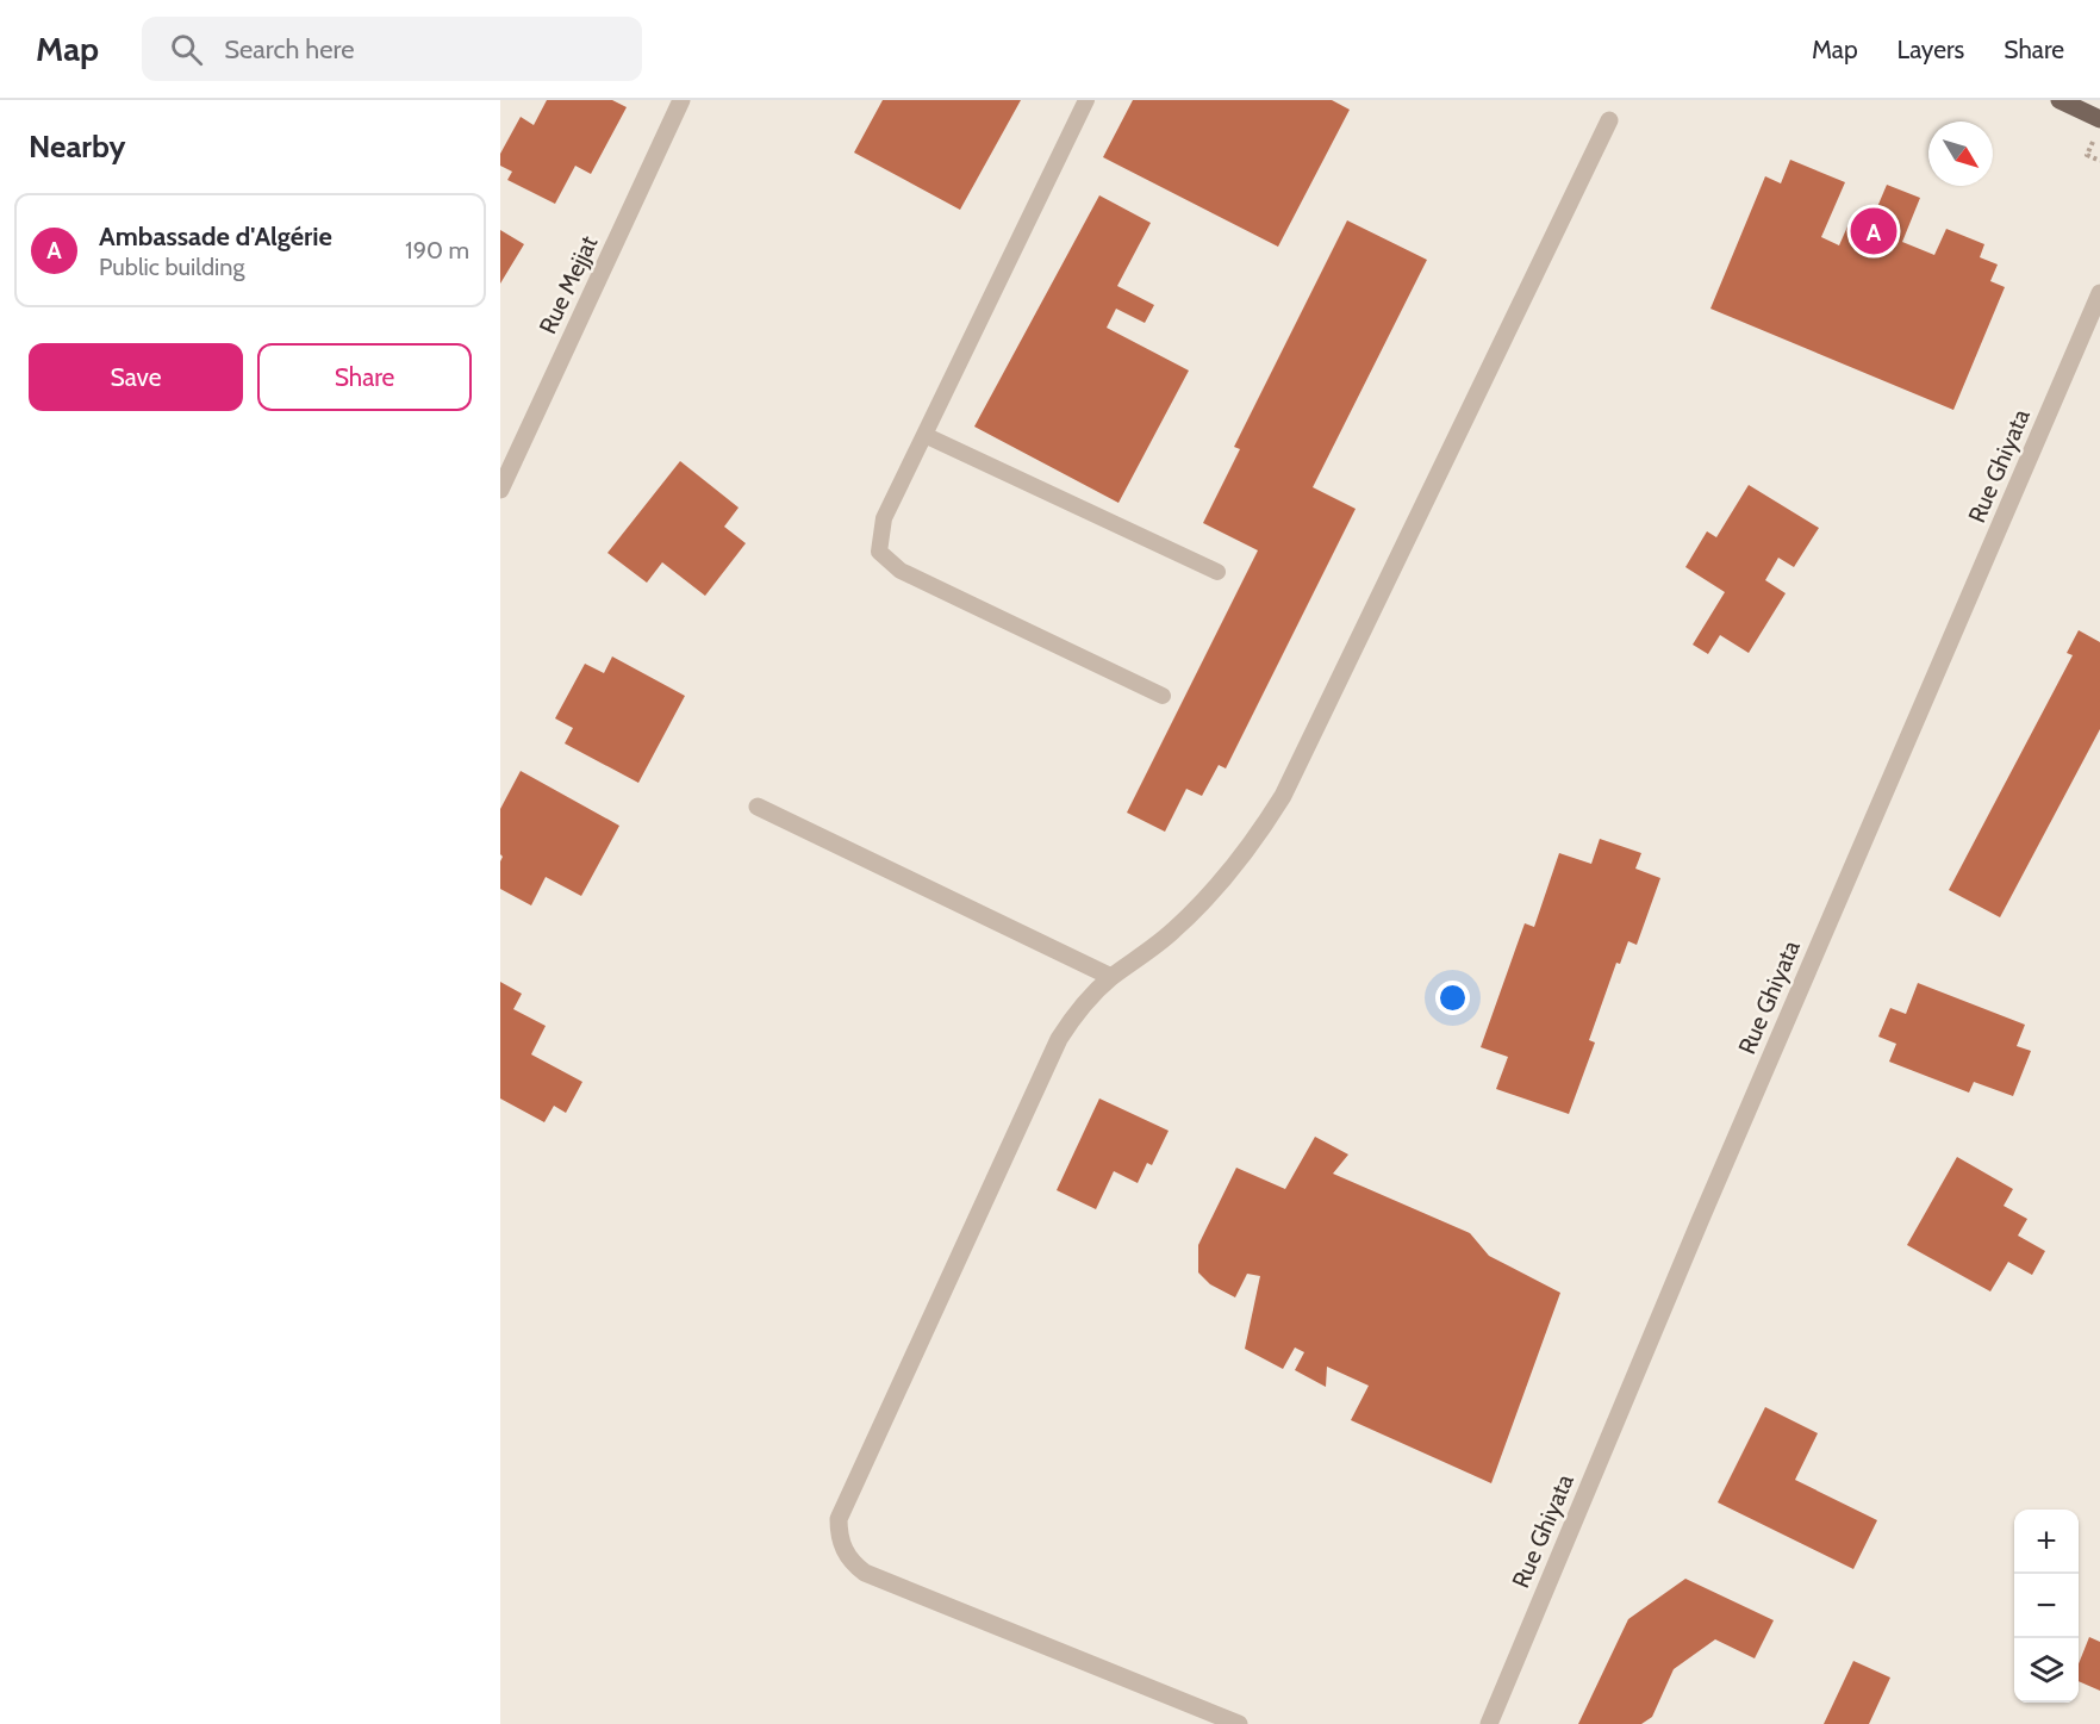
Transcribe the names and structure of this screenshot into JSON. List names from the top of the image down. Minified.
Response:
{"streets":{"street":["Rue Mejjat","Rue Ghiyata"]},"north":"bottom right","page":{"header":"Map","search":"Search here","nav":["Map","Layers","Share"],"heading":"Nearby","list":[{"mark":"A","name":"Ambassade d'Algérie","note":"Public building","value":"190 m"}],"pins":"A","buttons":["Save","Share"],"map_buttons":["+","−"]}}
